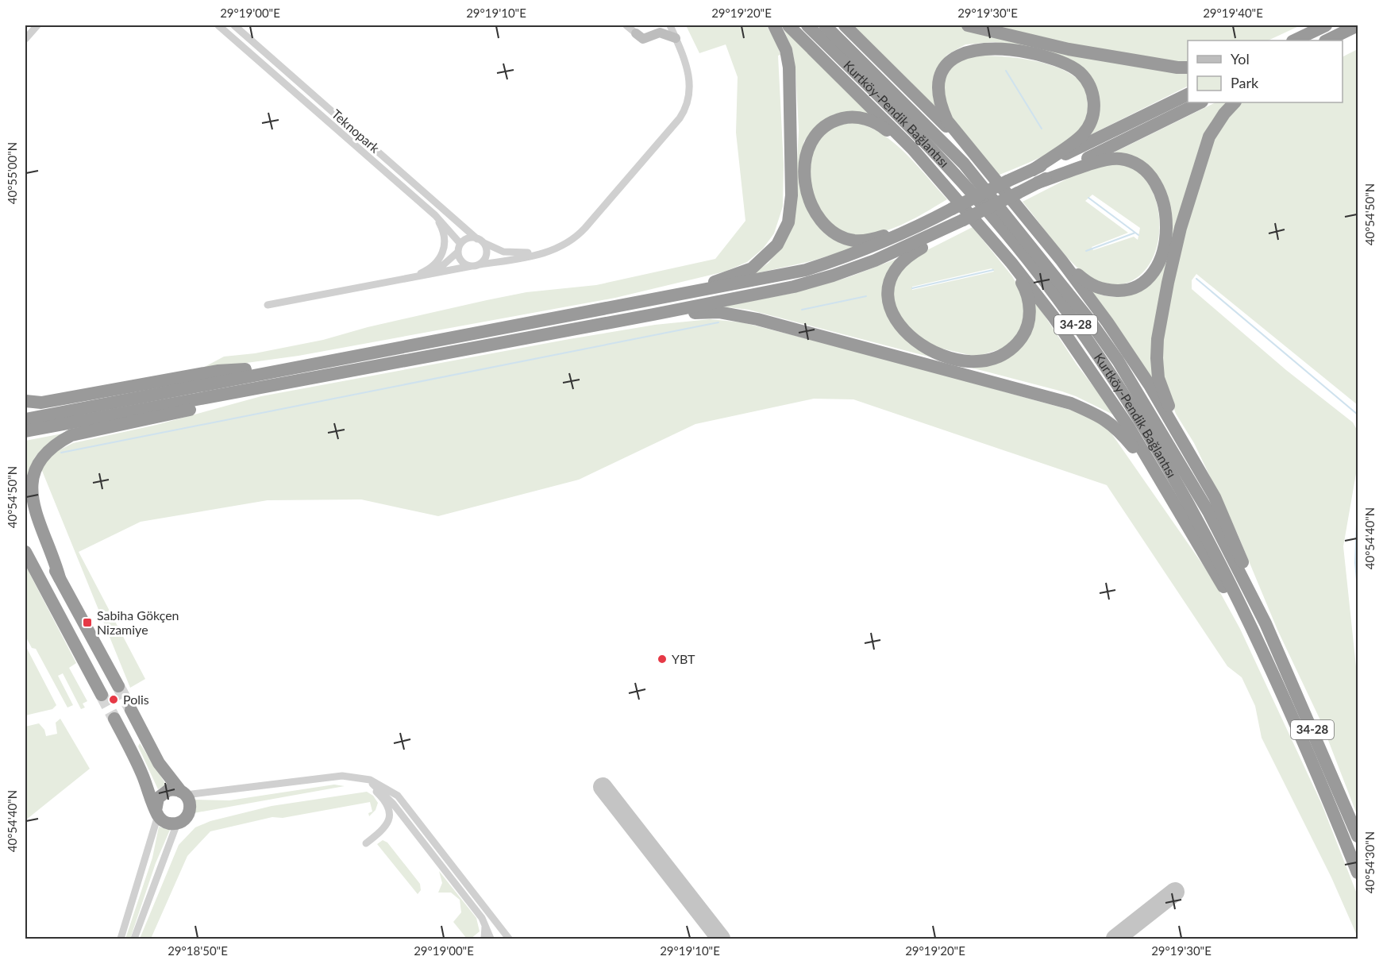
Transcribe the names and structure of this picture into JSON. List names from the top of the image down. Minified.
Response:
{"streets":{"highway":["Kurtköy-Pendik Bağlantısı","34-28"],"street":["Teknopark"]},"places":{"transit":["Sabiha Gökçen Nizamiye"],"other":["YBT","Polis"]},"legend":["Yol","Park"],"coordinates":["29°19'00\"E","29°19'10\"E","29°19'20\"E","29°19'30\"E","29°19'40\"E","40°55'00\"N","40°54'50\"N","40°54'40\"N","40°54'30\"N","29°18'50\"E"]}
